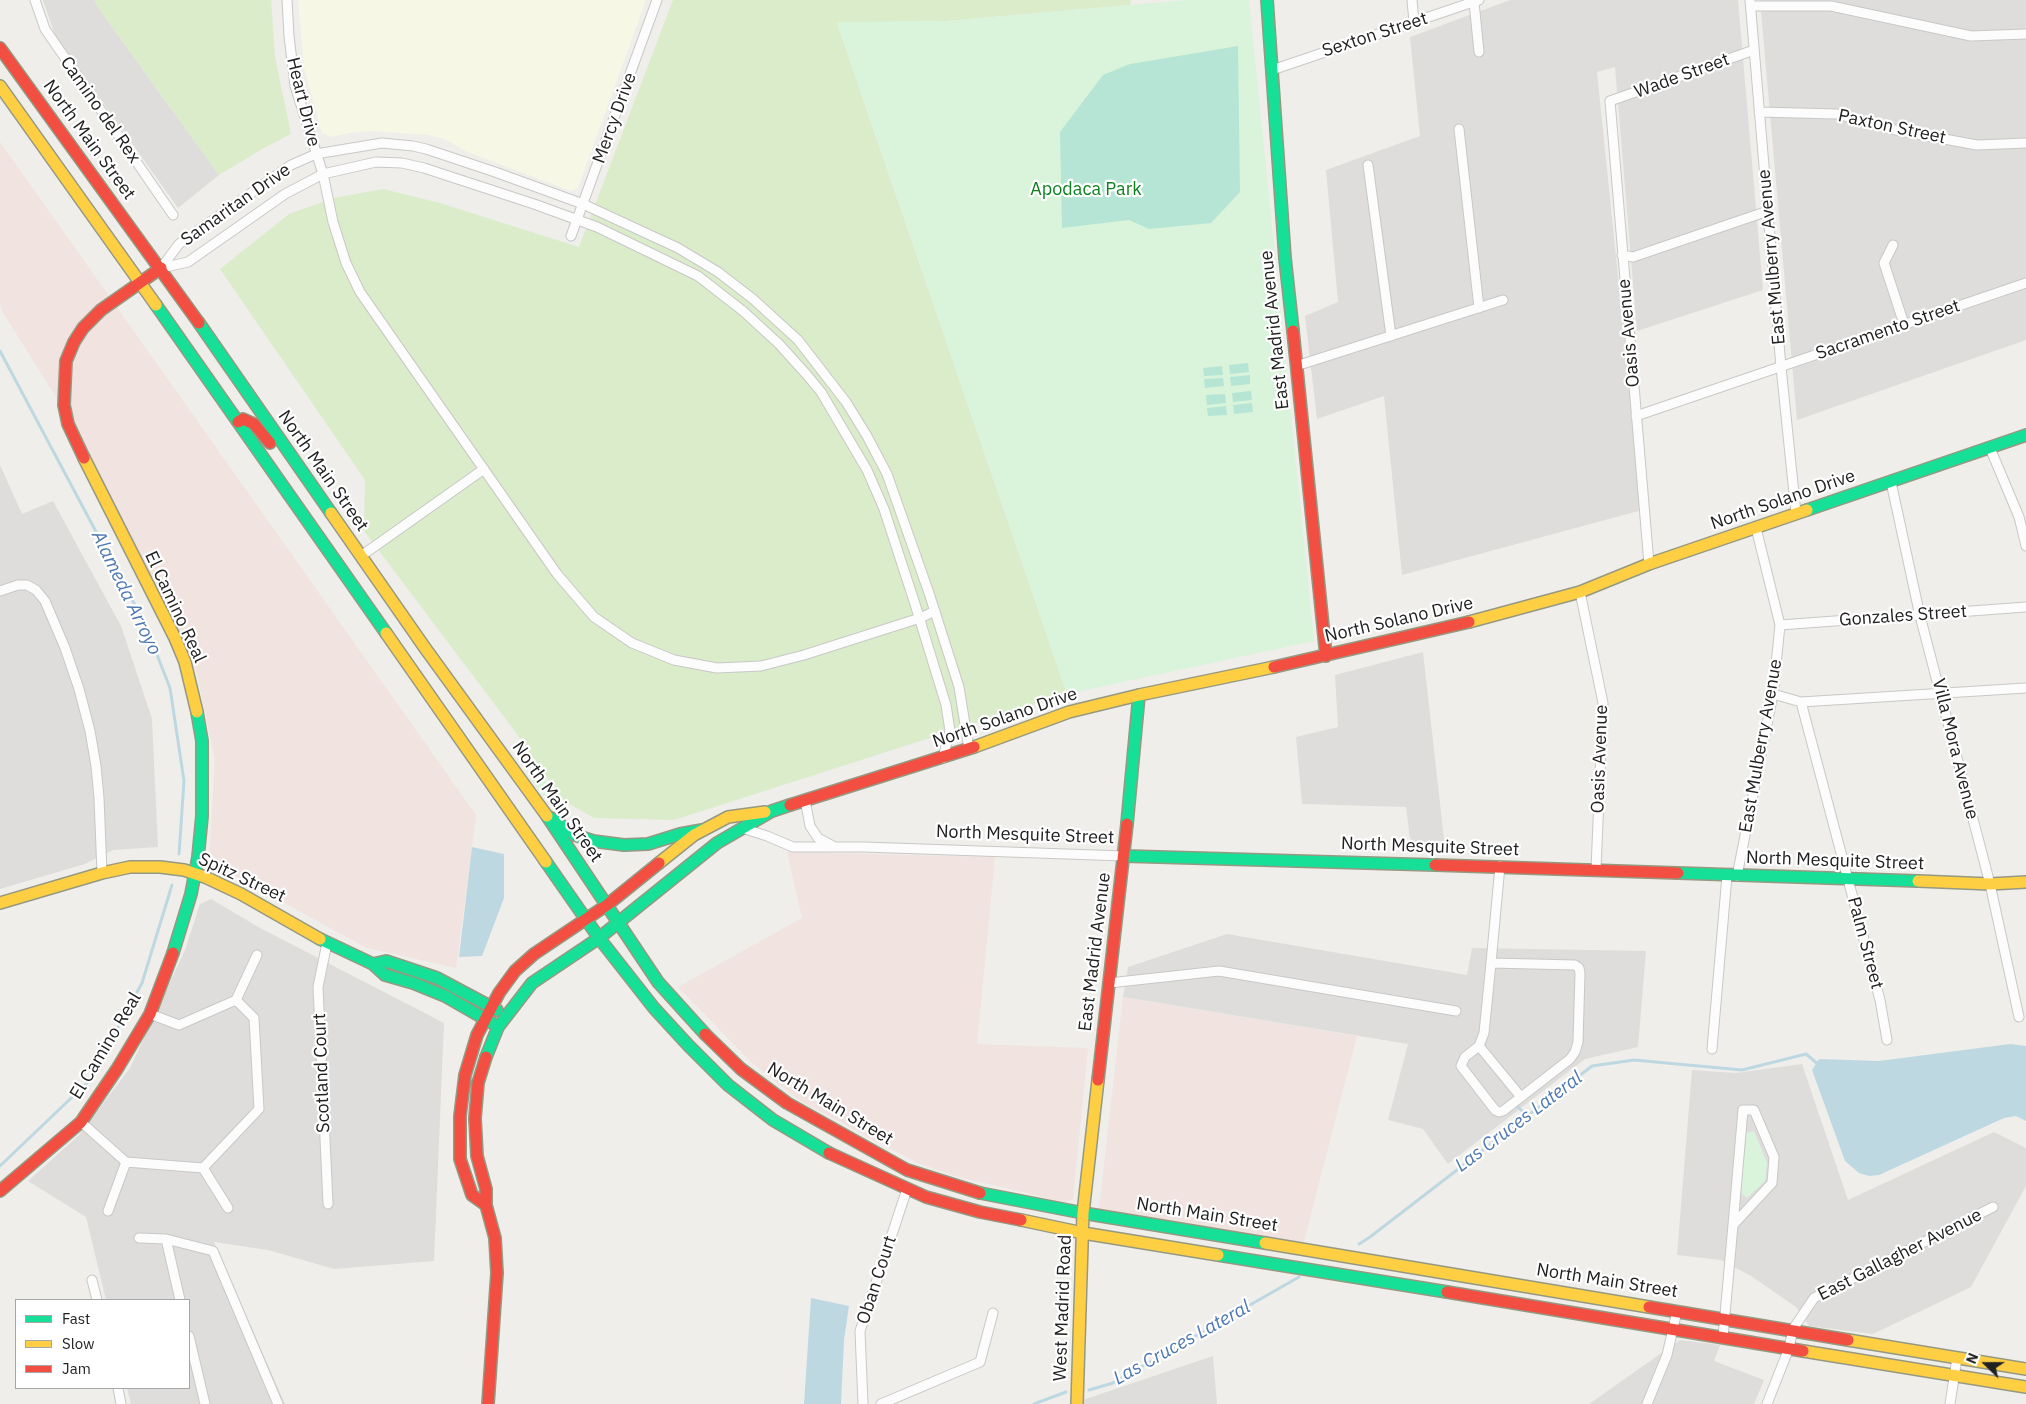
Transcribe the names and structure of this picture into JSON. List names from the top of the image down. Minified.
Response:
{"streets":{"main road":["North Main Street","East Madrid Avenue","North Solano Drive","El Camino Real","North Mesquite Street","Spitz Street","West Madrid Road"],"street":["Sexton Street","Wade Street","Heart Drive","Camino del Rex","Mercy Drive","Paxton Street","Samaritan Drive","East Mulberry Avenue","Sacramento Street","Oasis Avenue","Gonzales Street","Villa Mora Avenue","Palm Street","Scotland Court","East Gallagher Avenue","Oban Court"]},"crossings":[["Sexton Street","East Madrid Avenue"],["Wade Street","East Mulberry Avenue"],["Wade Street","Oasis Avenue"],["Heart Drive","Samaritan Drive"],["Mercy Drive","Samaritan Drive"],["Paxton Street","East Mulberry Avenue"],["North Main Street","Samaritan Drive"],["North Main Street","East Madrid Avenue"],["North Main Street","North Solano Drive"],["North Main Street","El Camino Real"],["North Main Street","East Gallagher Avenue"],["North Main Street","Oban Court"],["North Main Street","West Madrid Road"],["Samaritan Drive","North Solano Drive"],["Samaritan Drive","El Camino Real"],["East Mulberry Avenue","Sacramento Street"],["East Mulberry Avenue","North Solano Drive"],["East Mulberry Avenue","Gonzales Street"],["East Mulberry Avenue","North Mesquite Street"],["East Madrid Avenue","North Solano Drive"],["East Madrid Avenue","North Mesquite Street"],["East Madrid Avenue","West Madrid Road"],["Sacramento Street","Oasis Avenue"],["Oasis Avenue","North Solano Drive"],["Oasis Avenue","North Mesquite Street"],["North Solano Drive","Villa Mora Avenue"],["North Solano Drive","North Mesquite Street"],["North Solano Drive","Spitz Street"],["El Camino Real","Spitz Street"],["Gonzales Street","Villa Mora Avenue"],["Villa Mora Avenue","North Mesquite Street"],["North Mesquite Street","Palm Street"],["Spitz Street","Scotland Court"]],"water":["Alameda Arroyo","Las Cruces Lateral"],"parks":["Apodaca Park"],"legend":["Fast","Slow","Jam"],"north":"left"}
